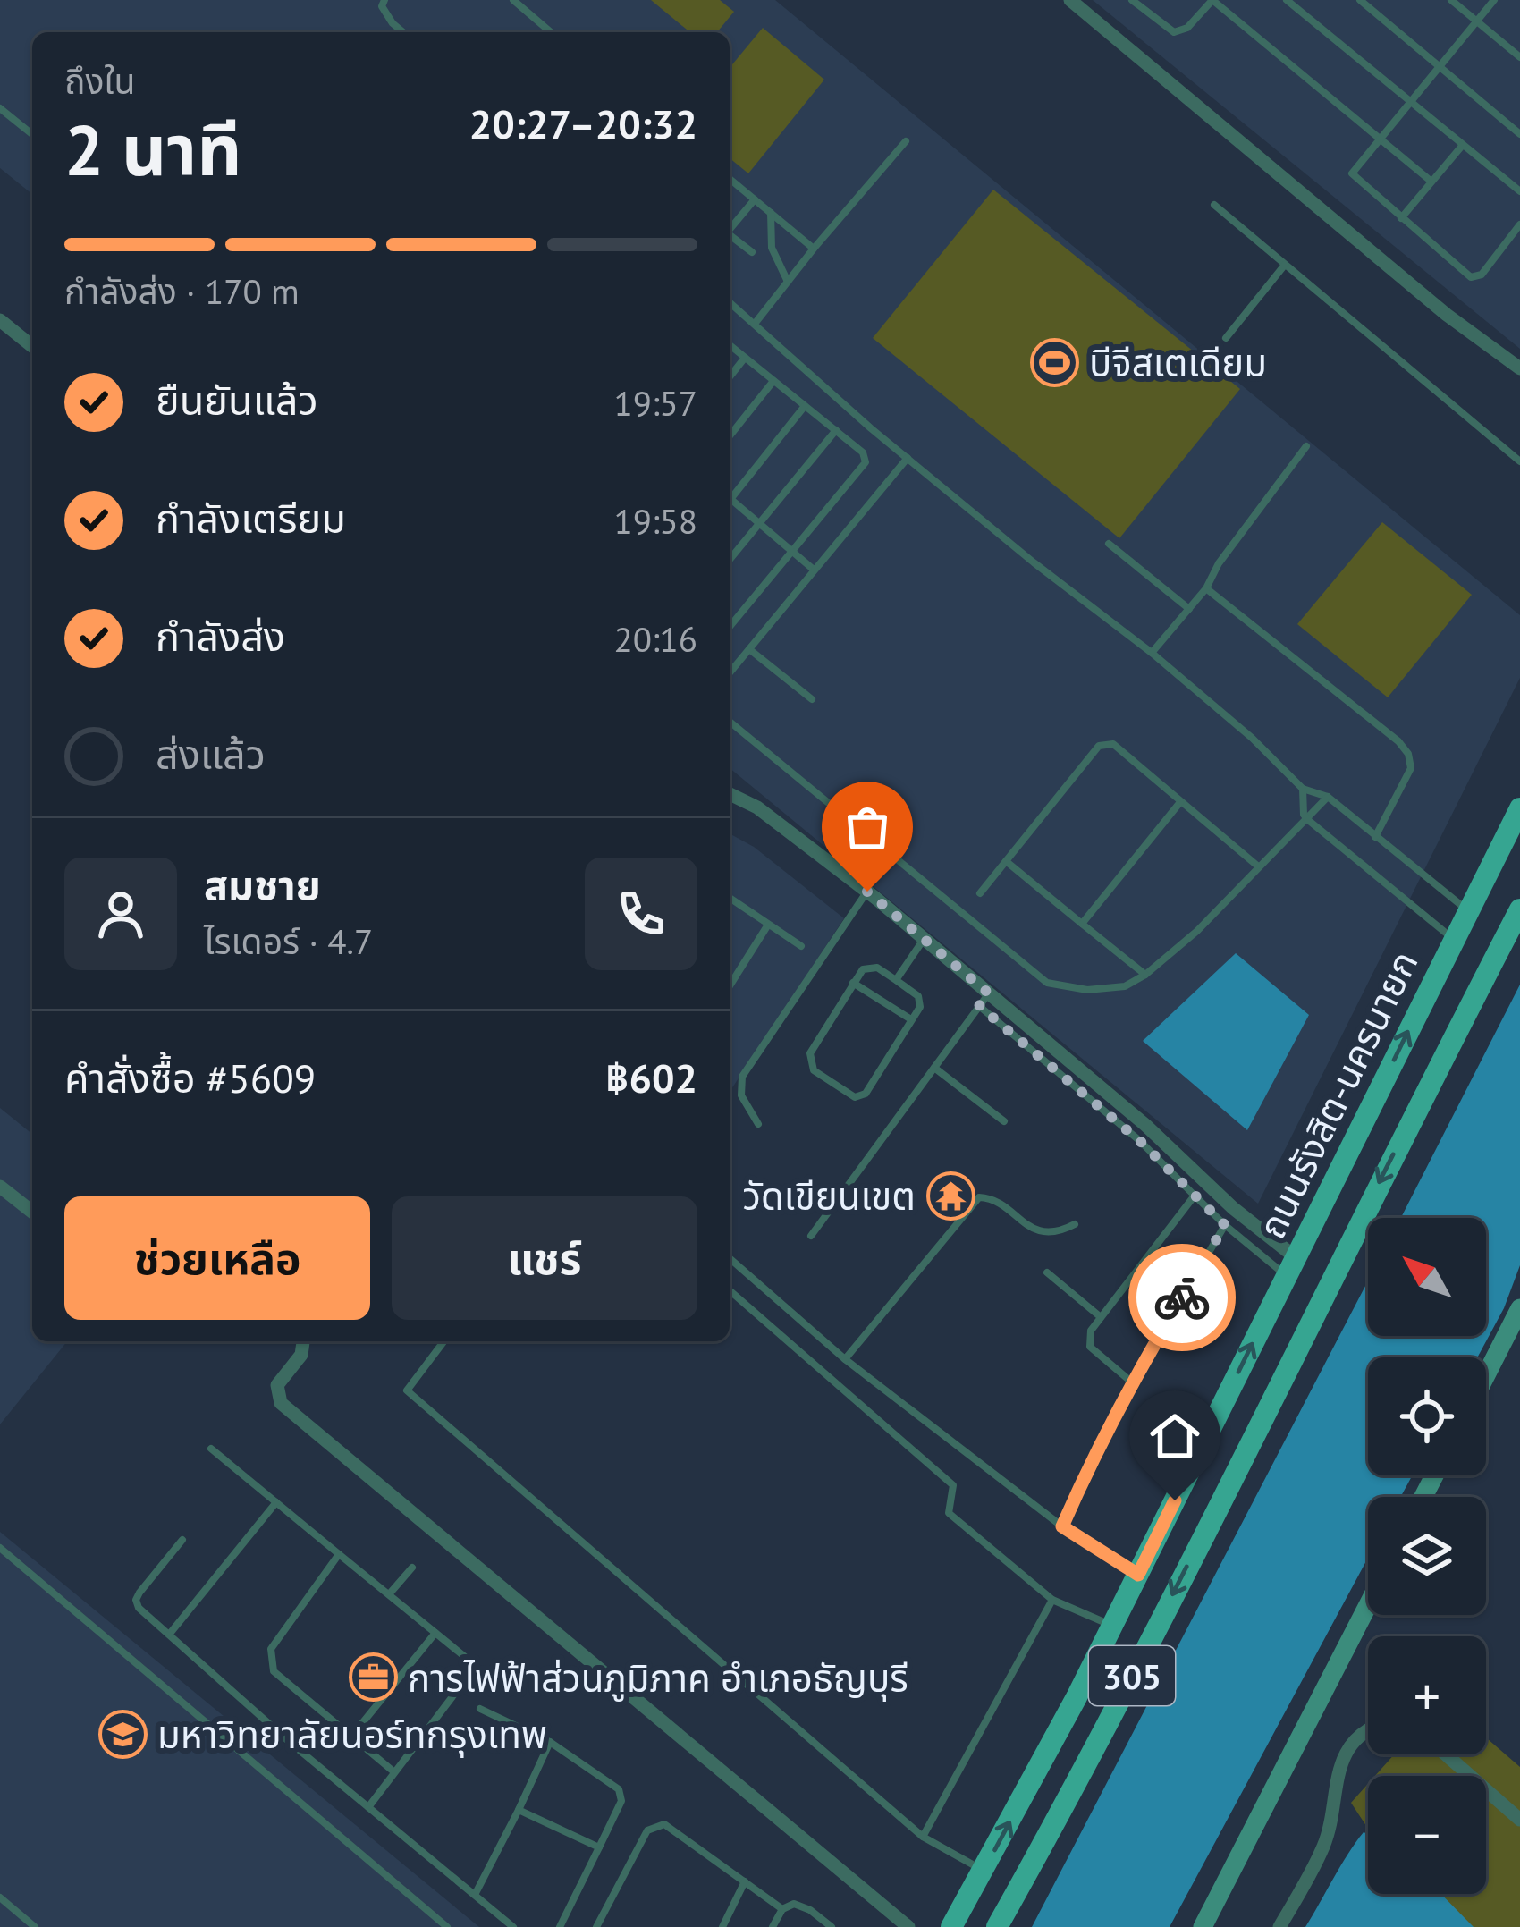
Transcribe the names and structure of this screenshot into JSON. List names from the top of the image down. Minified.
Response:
{"streets":{"main road":["ถนนรังสิต-นครนายก","305"]},"places":{"sports":["บีจีสเตเดียม"],"temple":["วัดเขียนเขต"],"office":["การไฟฟ้าส่วนภูมิภาค อำเภอธัญบุรี"],"school or university":["มหาวิทยาลัยนอร์ทกรุงเทพ"]},"north":"top left","page":{"heading":["2 นาที","ถึงใน","20:27–20:32"],"panel":["สมชาย","ไรเดอร์ · 4.7","คำสั่งซื้อ #5609","฿602"],"bar":"กำลังส่ง · 170 m","list":[["ยืนยันแล้ว","19:57"],["กำลังเตรียม","19:58"],["กำลังส่ง","20:16"],"ส่งแล้ว"],"buttons":["ช่วยเหลือ","แชร์"],"map_buttons":["+","−"]}}
